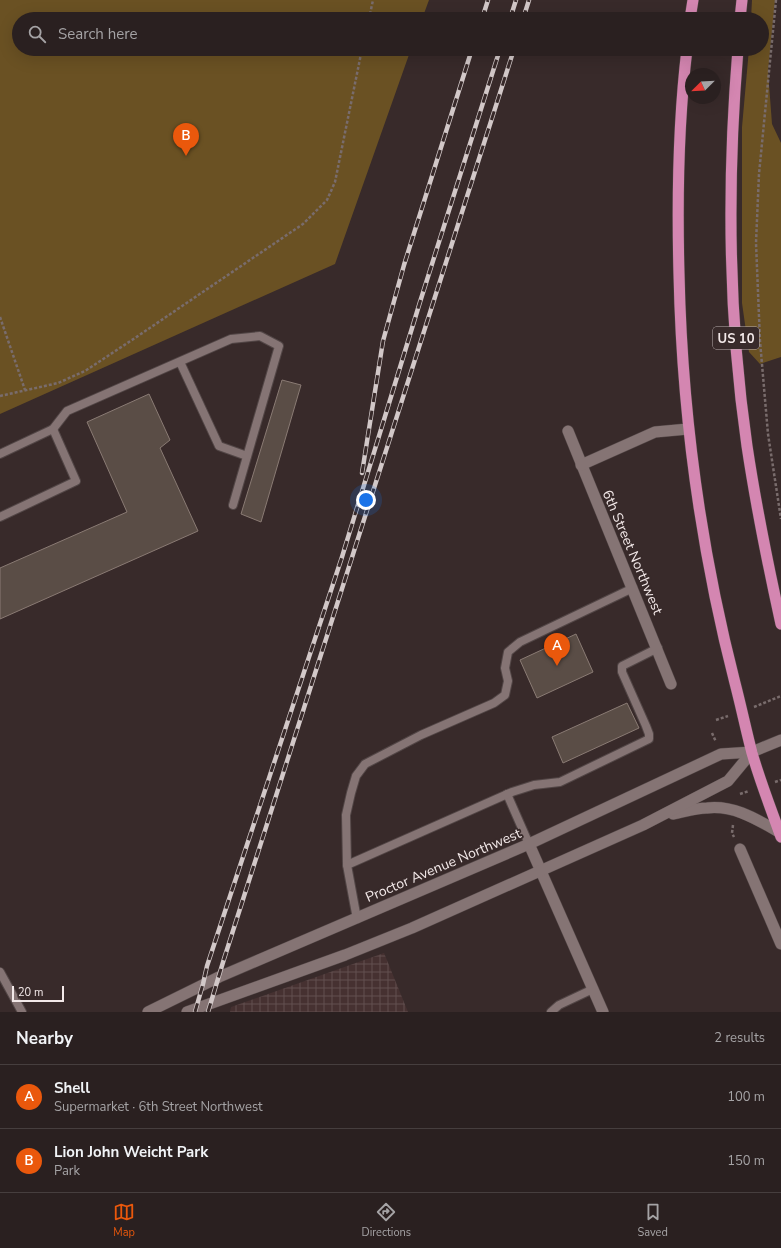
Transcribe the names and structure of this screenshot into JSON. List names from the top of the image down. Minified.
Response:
{"streets":{"highway":["US 10"],"street":["6th Street Northwest","Proctor Avenue Northwest"]},"scale_bar":"20 m","north":"bottom left","page":{"search":"Search here","pins":["B","A"],"scale":"20 m","heading":["Nearby","2 results"],"list":[{"mark":"A","name":"Shell","note":"Supermarket · 6th Street Northwest","value":"100 m"},{"mark":"B","name":"Lion John Weicht Park","note":"Park","value":"150 m"}],"nav":["Map","Directions","Saved"]}}
